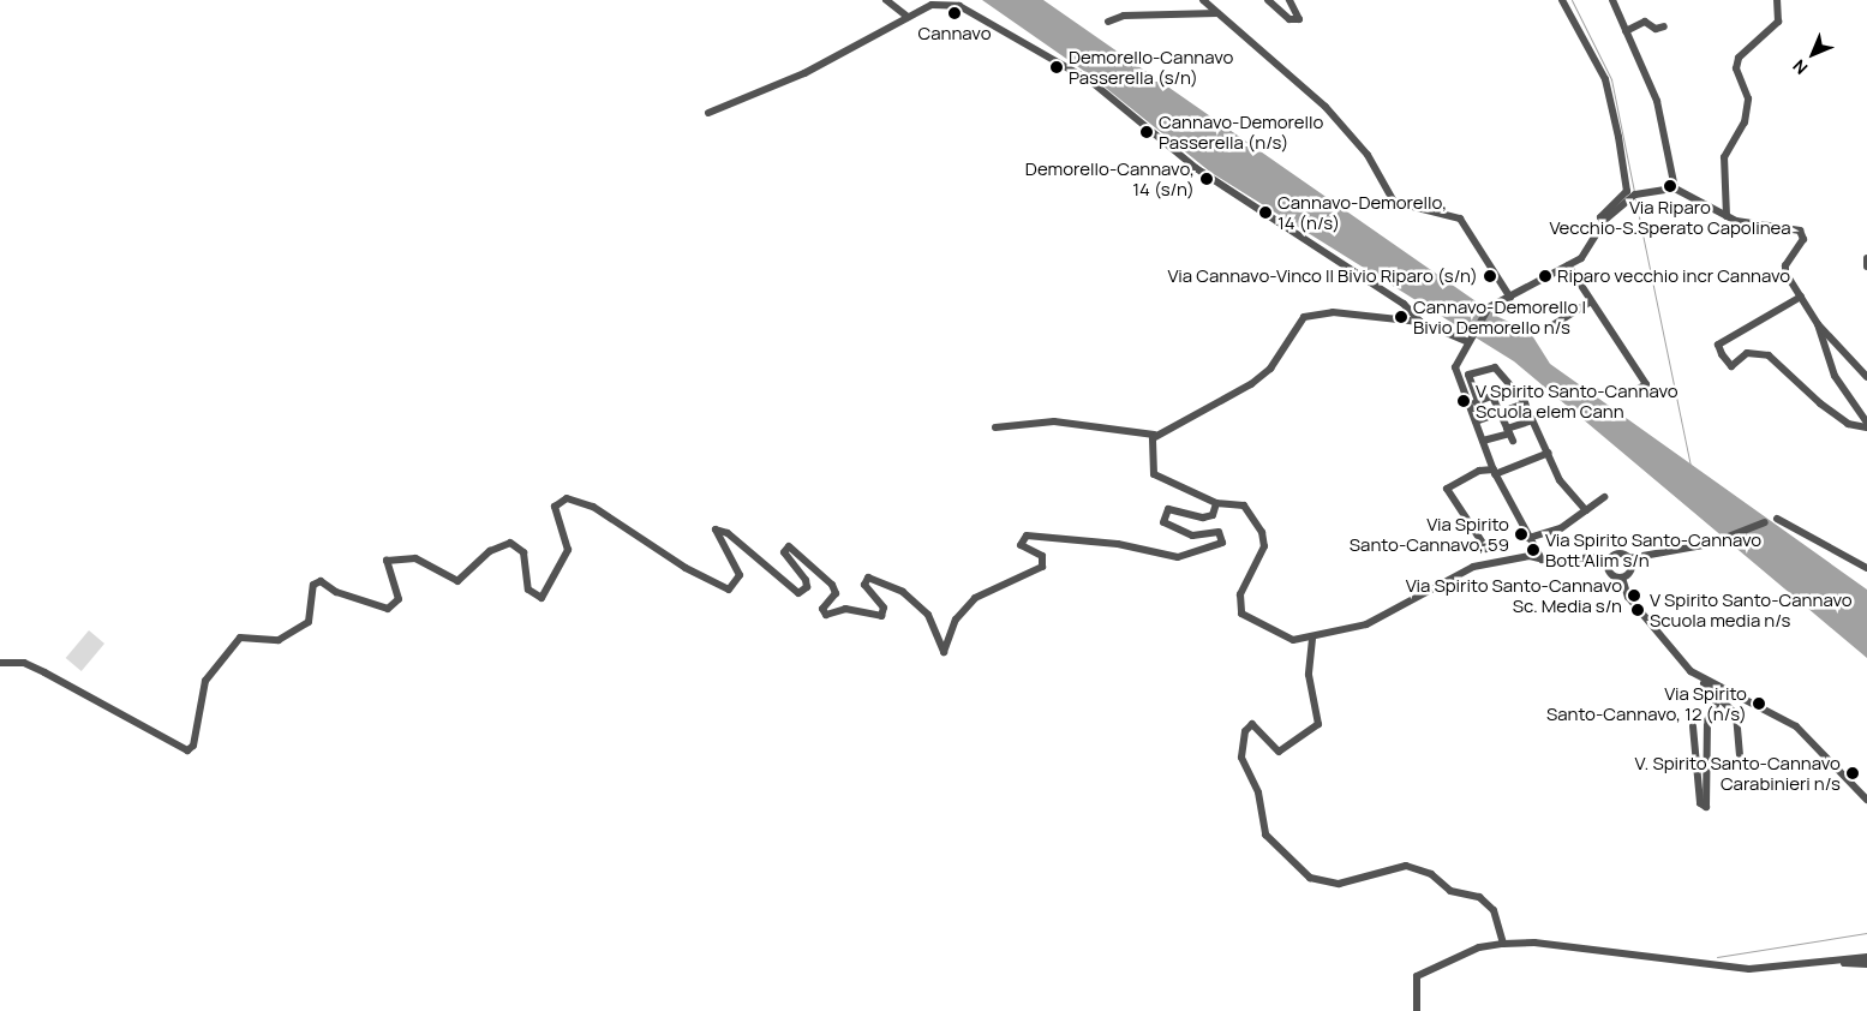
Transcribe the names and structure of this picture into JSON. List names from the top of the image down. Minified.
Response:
{"places":["Cannavo","Demorello-Cannavo Passerella (s/n)","Cannavo-Demorello Passerella (n/s)","Demorello-Cannavo, 14 (s/n)","Via Riparo Vecchio-S.Sperato Capolinea","Cannavo-Demorello, 14 (n/s)","Via Cannavo-Vinco II Bivio Riparo (s/n)","Riparo vecchio incr Cannavo","Cannavo-Demorello I Bivio Demorello n/s","V Spirito Santo-Cannavo Scuola elem Cann","Via Spirito Santo-Cannavo, 59","Via Spirito Santo-Cannavo Bott Alim s/n","Via Spirito Santo-Cannavo Sc. Media s/n","V Spirito Santo-Cannavo Scuola media n/s","Via Spirito Santo-Cannavo, 12 (n/s)","V. Spirito Santo-Cannavo Carabinieri n/s"],"north":"bottom left"}
